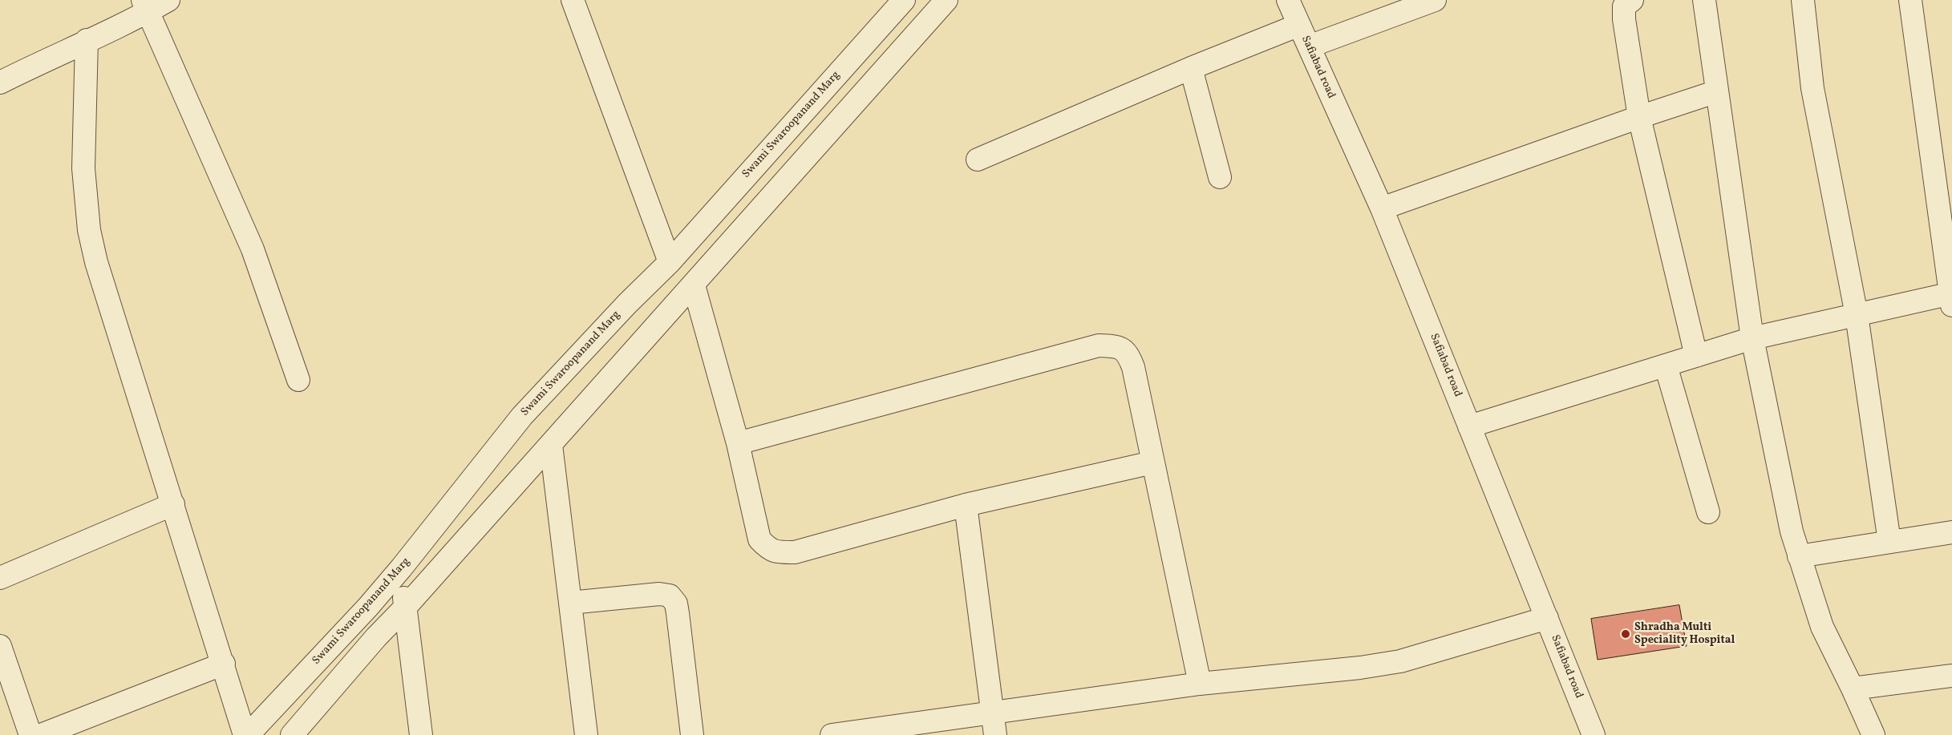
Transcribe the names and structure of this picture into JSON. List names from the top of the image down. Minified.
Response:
{"streets":{"street":["Safiabad road","Swami Swaroopanand Marg"]},"places":["Shradha Multi Speciality Hospital"]}
